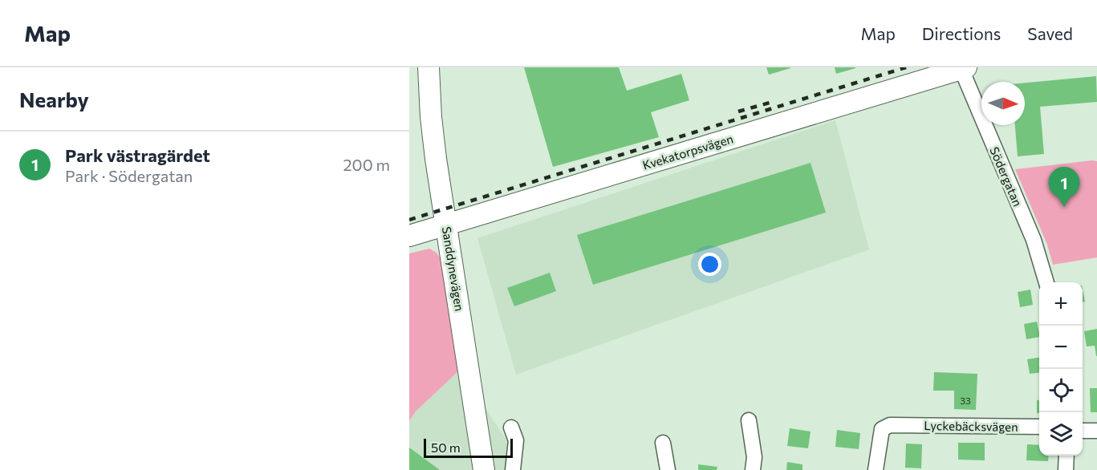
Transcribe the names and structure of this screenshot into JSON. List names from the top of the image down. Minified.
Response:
{"streets":{"street":["Kvekatorpsvägen","Södergatan","Sanddynevägen","Lyckebäcksvägen"]},"crossings":[["Kvekatorpsvägen","Södergatan"],["Kvekatorpsvägen","Sanddynevägen"]],"house_numbers":["33"],"scale_bar":"50 m","north":"right","page":{"header":"Map","nav":["Map","Directions","Saved"],"heading":"Nearby","list":[{"mark":"1","name":"Park västragärdet","note":"Park · Södergatan","value":"200 m"}],"pins":"1","map_buttons":["+","−"],"scale":"50 m"}}
